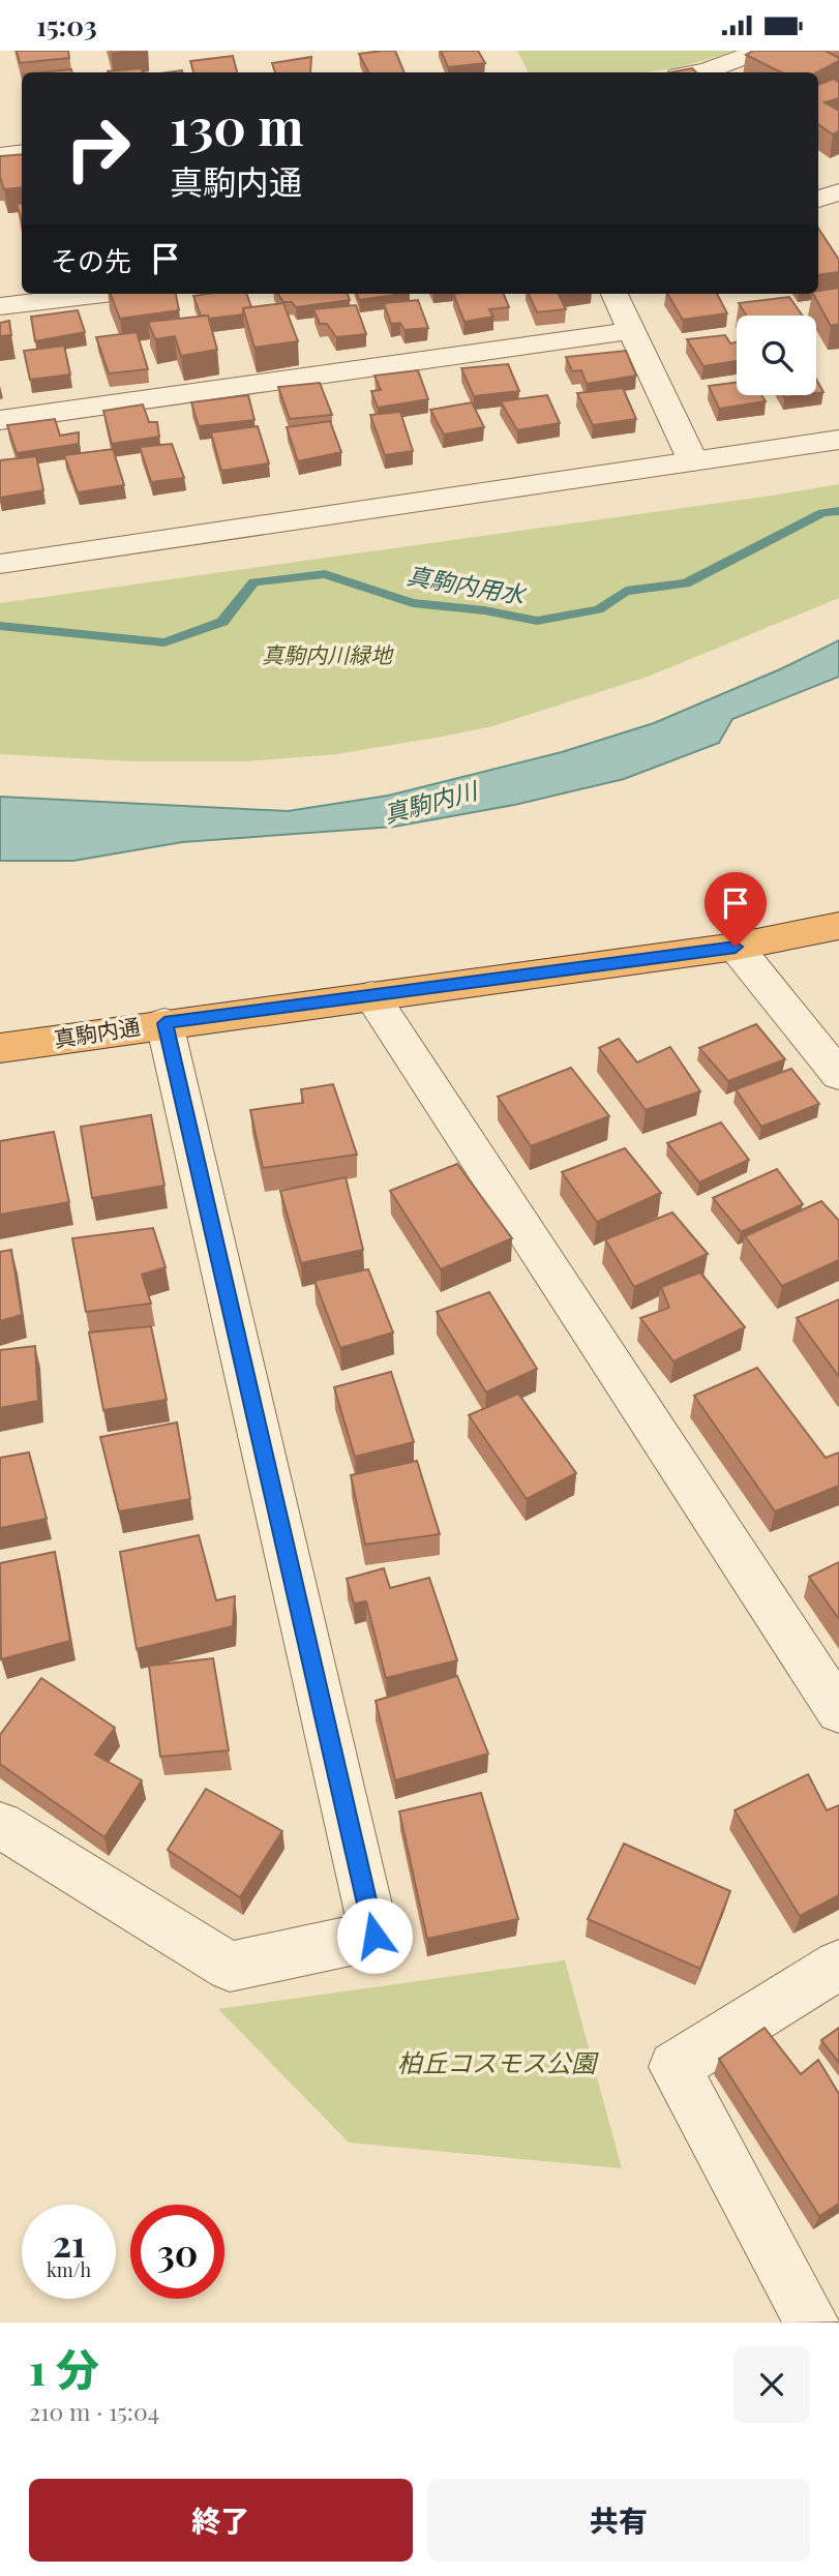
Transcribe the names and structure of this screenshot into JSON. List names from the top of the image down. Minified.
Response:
{"streets":{"highway":["真駒内通"]},"water":["真駒内用水","真駒内川"],"parks":["真駒内川緑地","柏丘コスモス公園"],"page":{"status":"15:03","turn":["130 m","真駒内通"],"then":"その先","speed":"21 km/h","limit":"30","heading":["1 分","210 m · 15:04"],"buttons":["終了","共有"]}}
